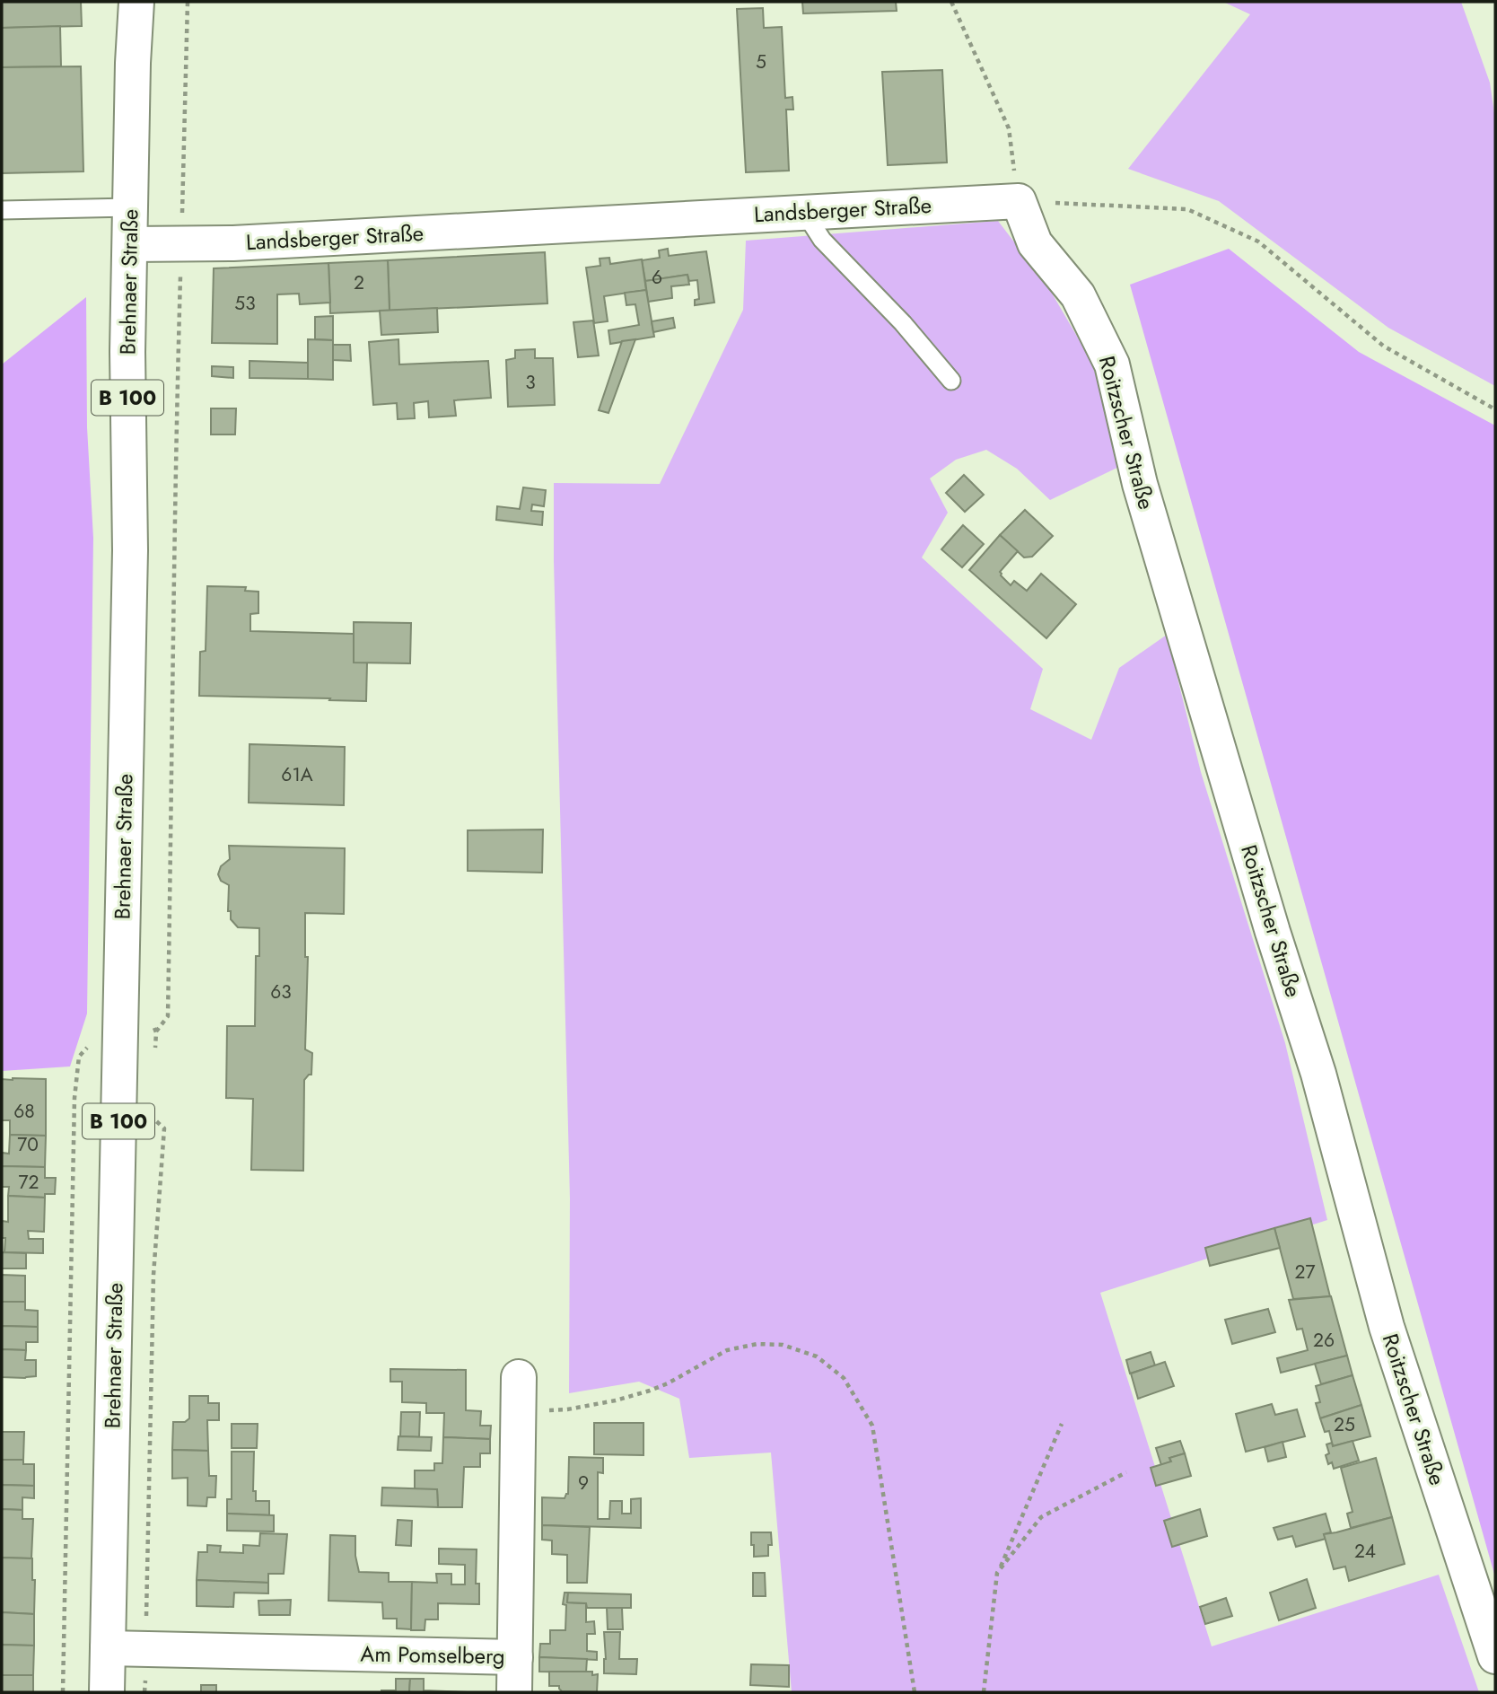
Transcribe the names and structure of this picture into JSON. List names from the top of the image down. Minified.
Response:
{"streets":{"street":["Landsberger Straße","Brehnaer Straße","B 100","Roitzscher Straße","Am Pomselberg"]},"crossings":[["Landsberger Straße","Brehnaer Straße"],["Landsberger Straße","Roitzscher Straße"],["Brehnaer Straße","Am Pomselberg"]],"house_numbers":["5","6","2","53","3","61A","63","68","70","72","27","26","25","9","24"]}
